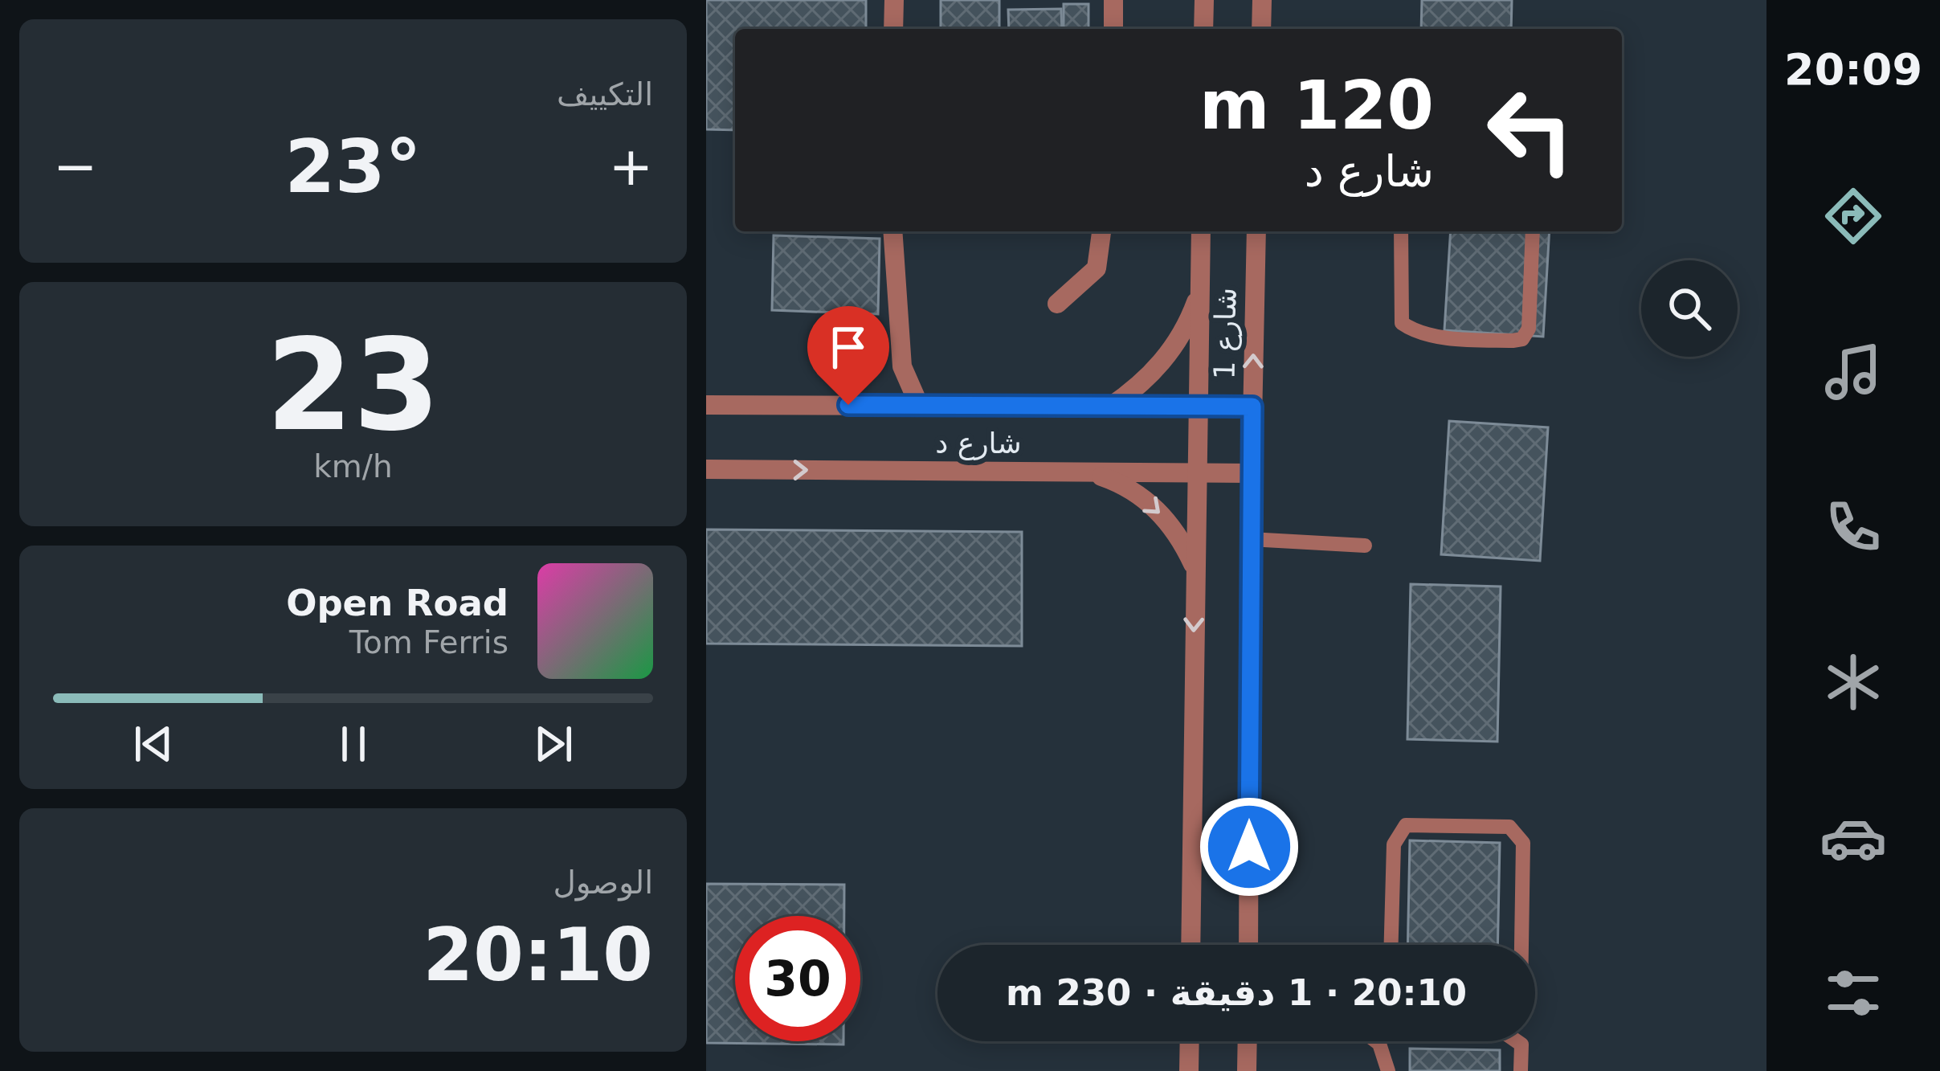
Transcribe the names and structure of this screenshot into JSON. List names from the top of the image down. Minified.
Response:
{"streets":{"street":["شارع 1","شارع د"]},"crossings":[["شارع 1","شارع د"]],"page":{"tabs":"20:09","tile":["التكييف",["23","km/h"],["الوصول","20:10"]],"turn":["120 m","شارع د"],"heat":["−","23°","+"],"song":["Open Road","Tom Ferris"],"limit":"30","trip":"20:10 · 1 دقيقة · 230 m"}}
